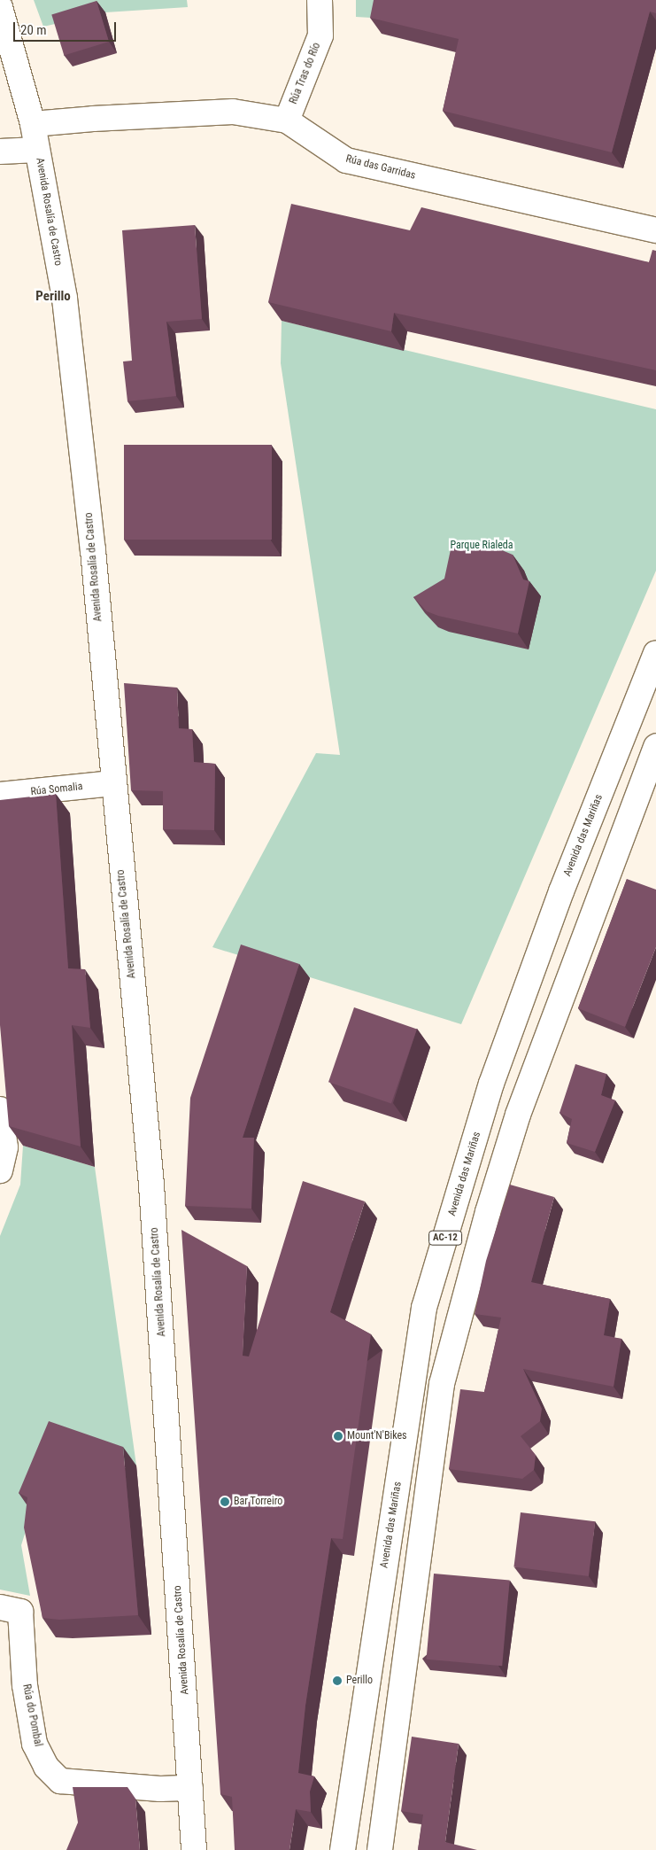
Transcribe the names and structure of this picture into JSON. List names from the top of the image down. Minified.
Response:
{"streets":{"main road":["Rúa Tras do Río","Rúa das Garridas","Avenida Rosalía de Castro","Rúa Somalia","Avenida das Mariñas","AC-12","Rúa do Pombal"]},"crossings":[["Rúa Tras do Río","Rúa das Garridas"],["Rúa das Garridas","Avenida Rosalía de Castro"],["Avenida Rosalía de Castro","Rúa Somalia"],["Avenida Rosalía de Castro","Rúa do Pombal"]],"districts":["Perillo"],"parks":["Parque Rialeda"],"places":["Mount'N'Bikes","Bar Torreiro","Perillo"],"scale_bar":"20 m"}
